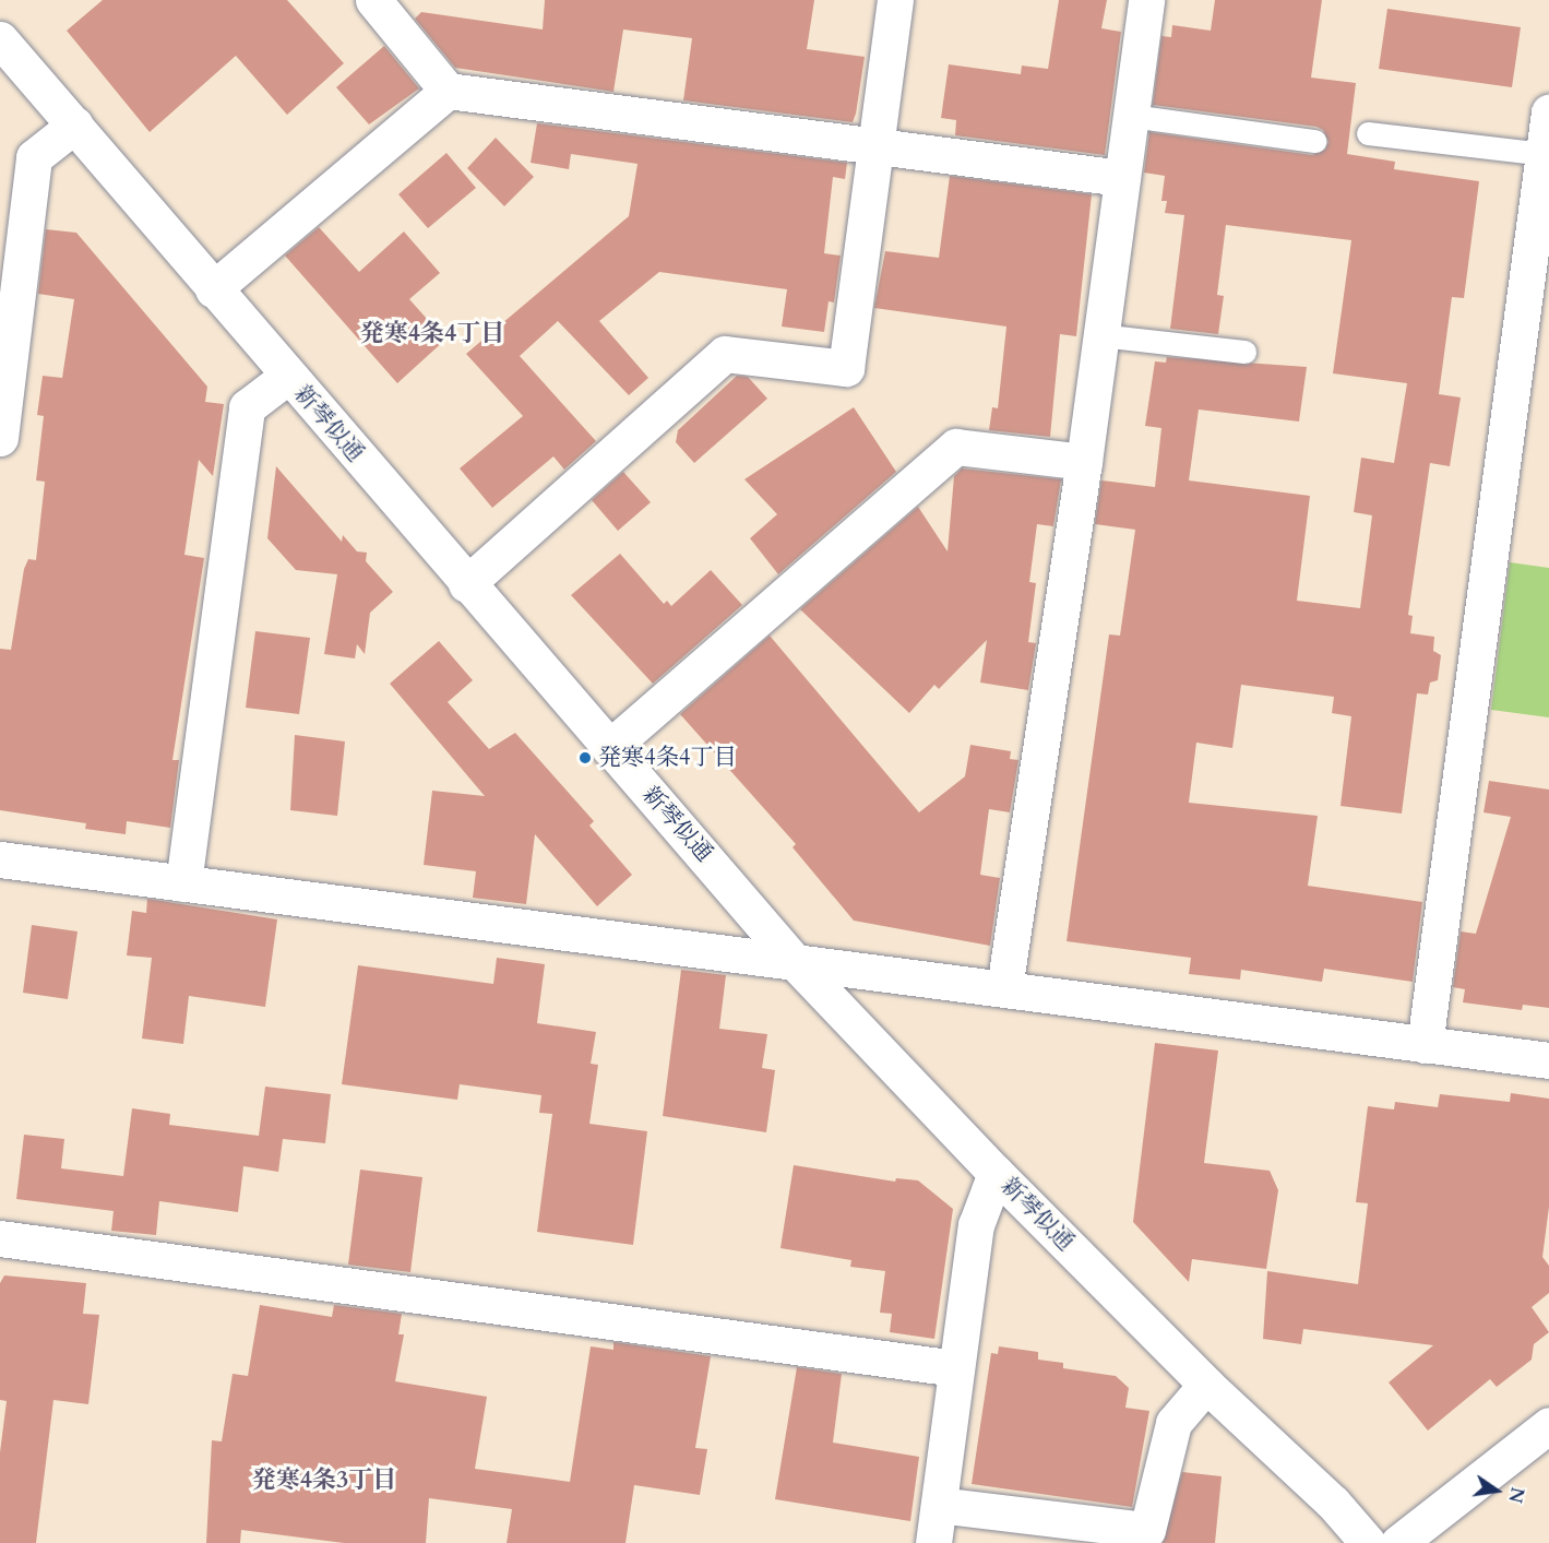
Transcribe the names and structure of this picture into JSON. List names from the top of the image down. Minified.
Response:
{"streets":{"street":["新琴似通"]},"districts":["発寒4条4丁目","発寒4条3丁目"],"places":["発寒4条4丁目"],"north":"right"}
